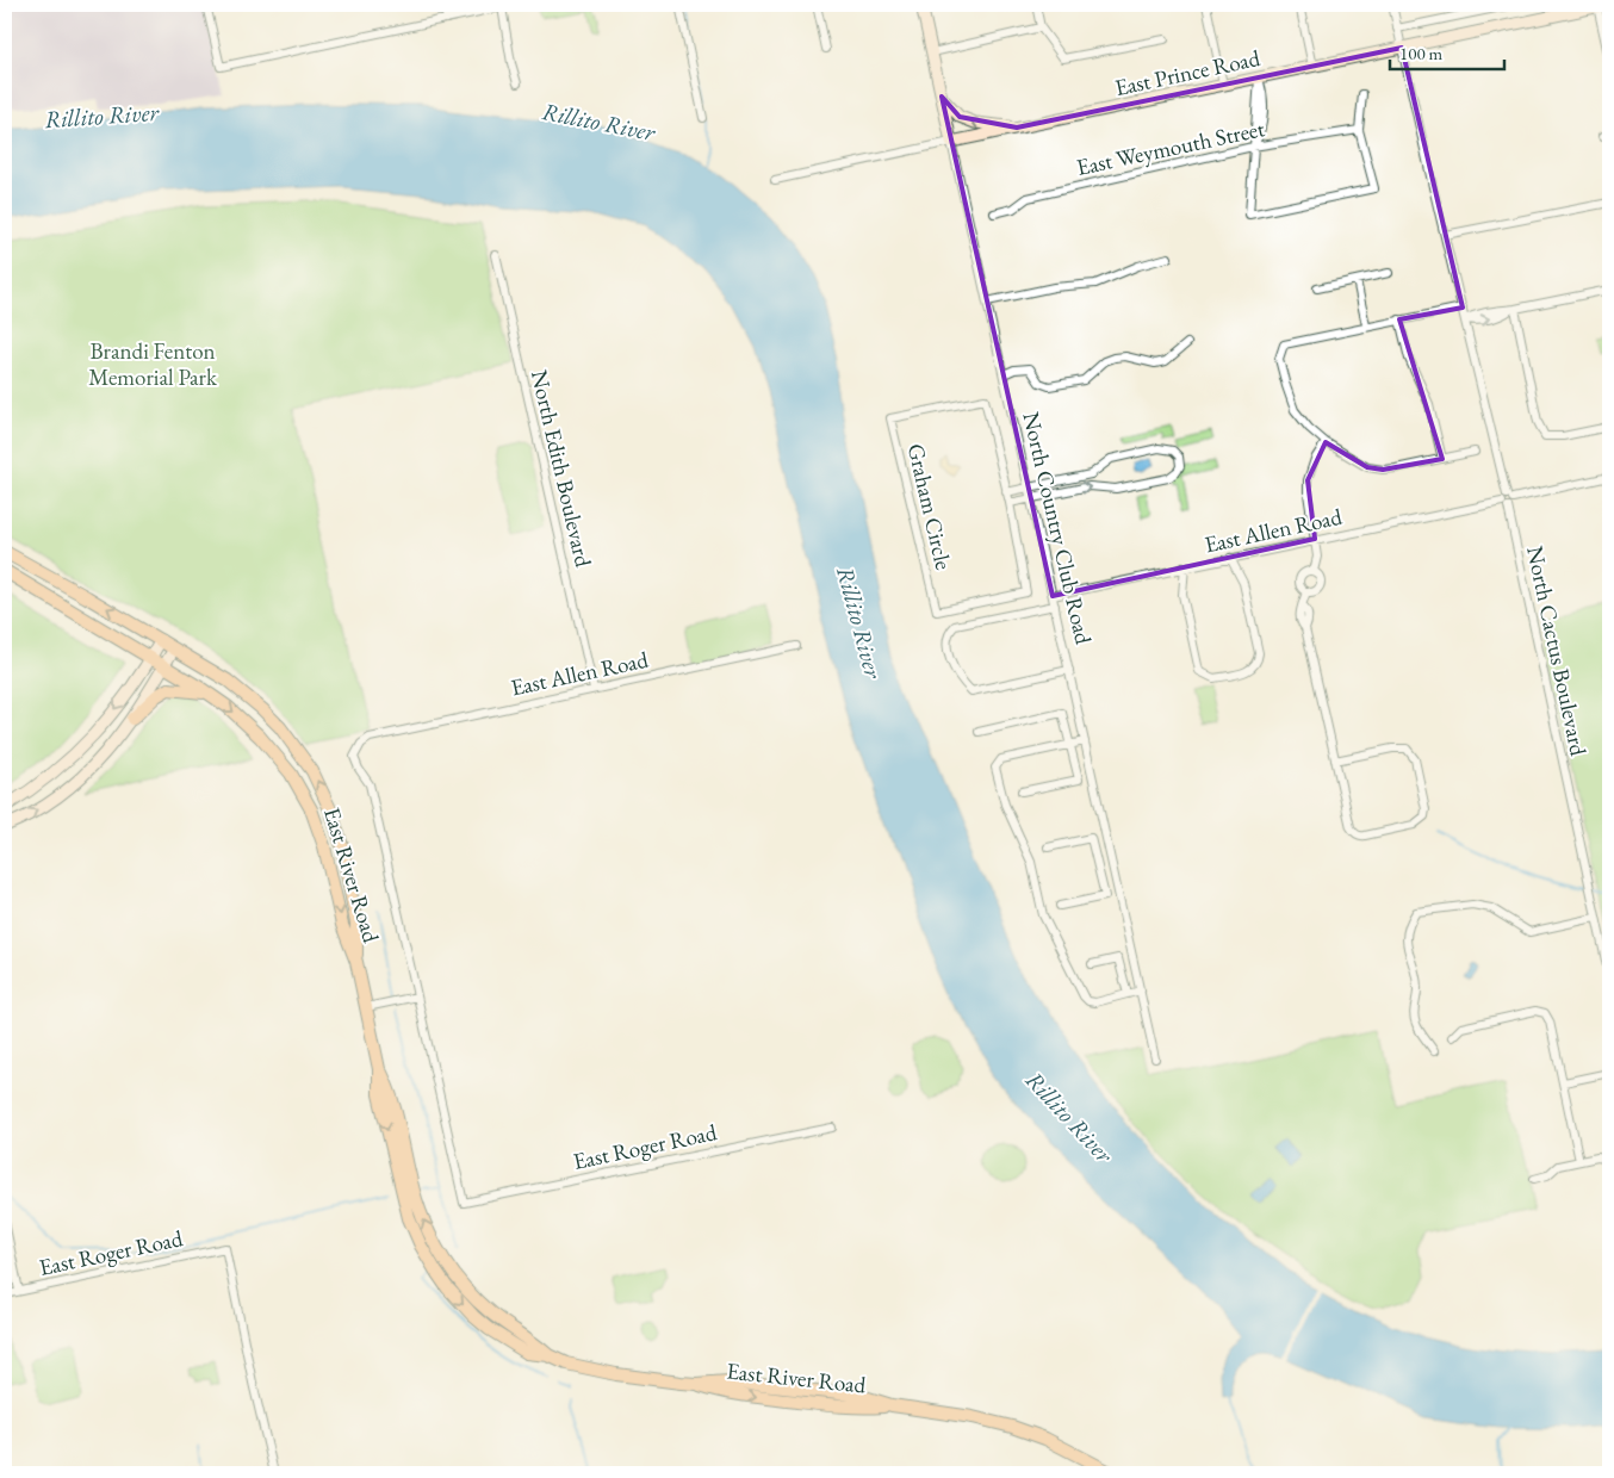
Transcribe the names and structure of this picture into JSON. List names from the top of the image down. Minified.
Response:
{"streets":{"main road":["East Prince Road","North Country Club Road","East River Road"],"street":["East Weymouth Street","North Edith Boulevard","Graham Circle","East Allen Road","North Cactus Boulevard","East Roger Road"]},"crossings":[["East Prince Road","North Country Club Road"],["East Prince Road","North Cactus Boulevard"],["North Edith Boulevard","East Allen Road"],["North Country Club Road","East Allen Road"],["East Allen Road","North Cactus Boulevard"],["East Allen Road","East River Road"],["East River Road","East Roger Road"]],"water":["Rillito River"],"parks":["Brandi Fenton Memorial Park"],"scale_bar":"100 m"}
